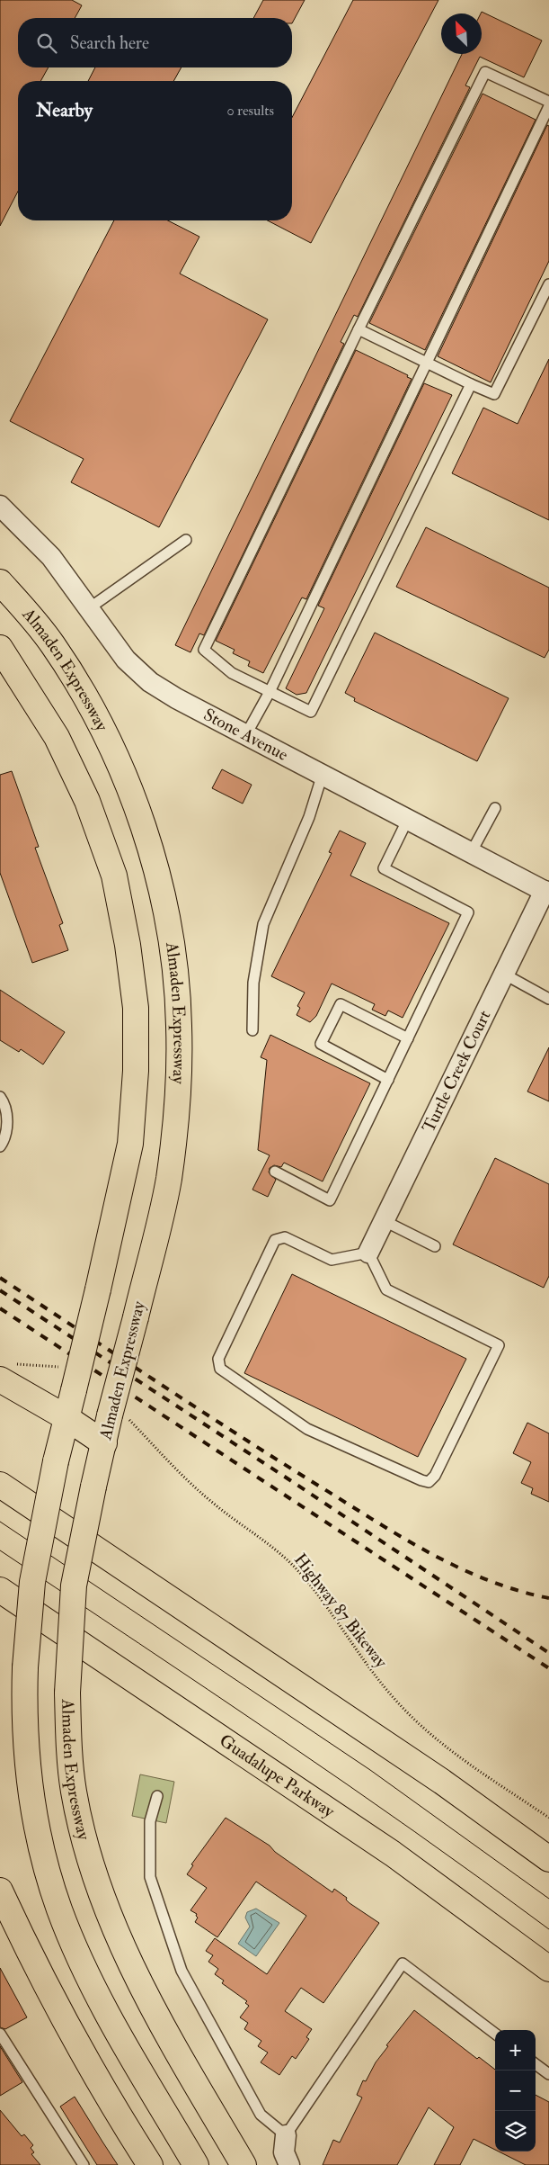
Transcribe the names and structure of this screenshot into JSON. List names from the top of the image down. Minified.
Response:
{"streets":{"main road":["Almaden Expressway","Guadalupe Parkway"],"street":["Stone Avenue","Turtle Creek Court"],"path":["Highway 87 Bikeway"]},"crossings":[["Almaden Expressway","Highway 87 Bikeway"],["Stone Avenue","Turtle Creek Court"]],"north":"top left","page":{"search":"Search here","heading":["Nearby","0 results"],"map_buttons":["+","−"]}}
